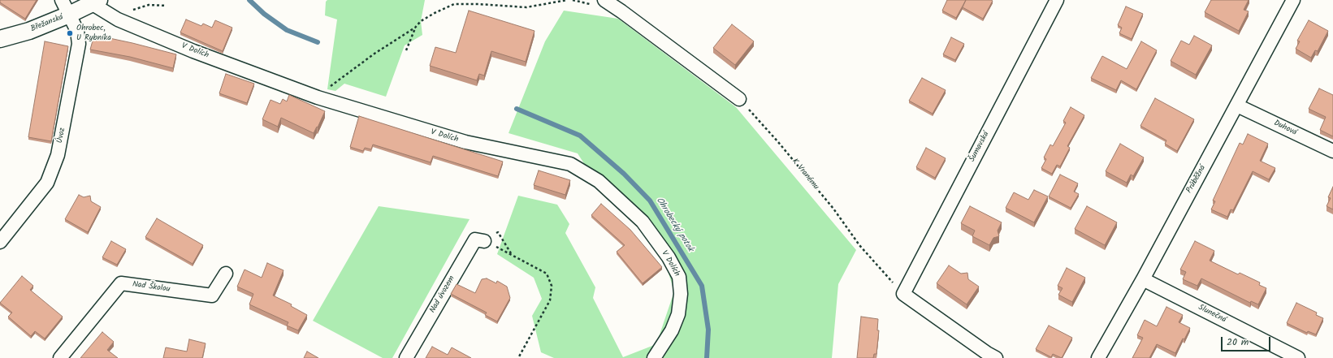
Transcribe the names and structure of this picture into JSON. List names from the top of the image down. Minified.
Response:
{"streets":{"street":["Břežanská","V Dolích","Duhová","Úvoz","Šumavská","Průběžná","Nad Školou","Nad úvozem","Slunečná"],"path":["K Vranému"]},"crossings":[["Břežanská","V Dolích"],["Břežanská","Úvoz"],["Duhová","Průběžná"],["Šumavská","K Vranému"],["Průběžná","Slunečná"]],"water":["Ohrobecký potok"],"places":["Ohrobec, U Rybníka"],"scale_bar":"20 m"}
